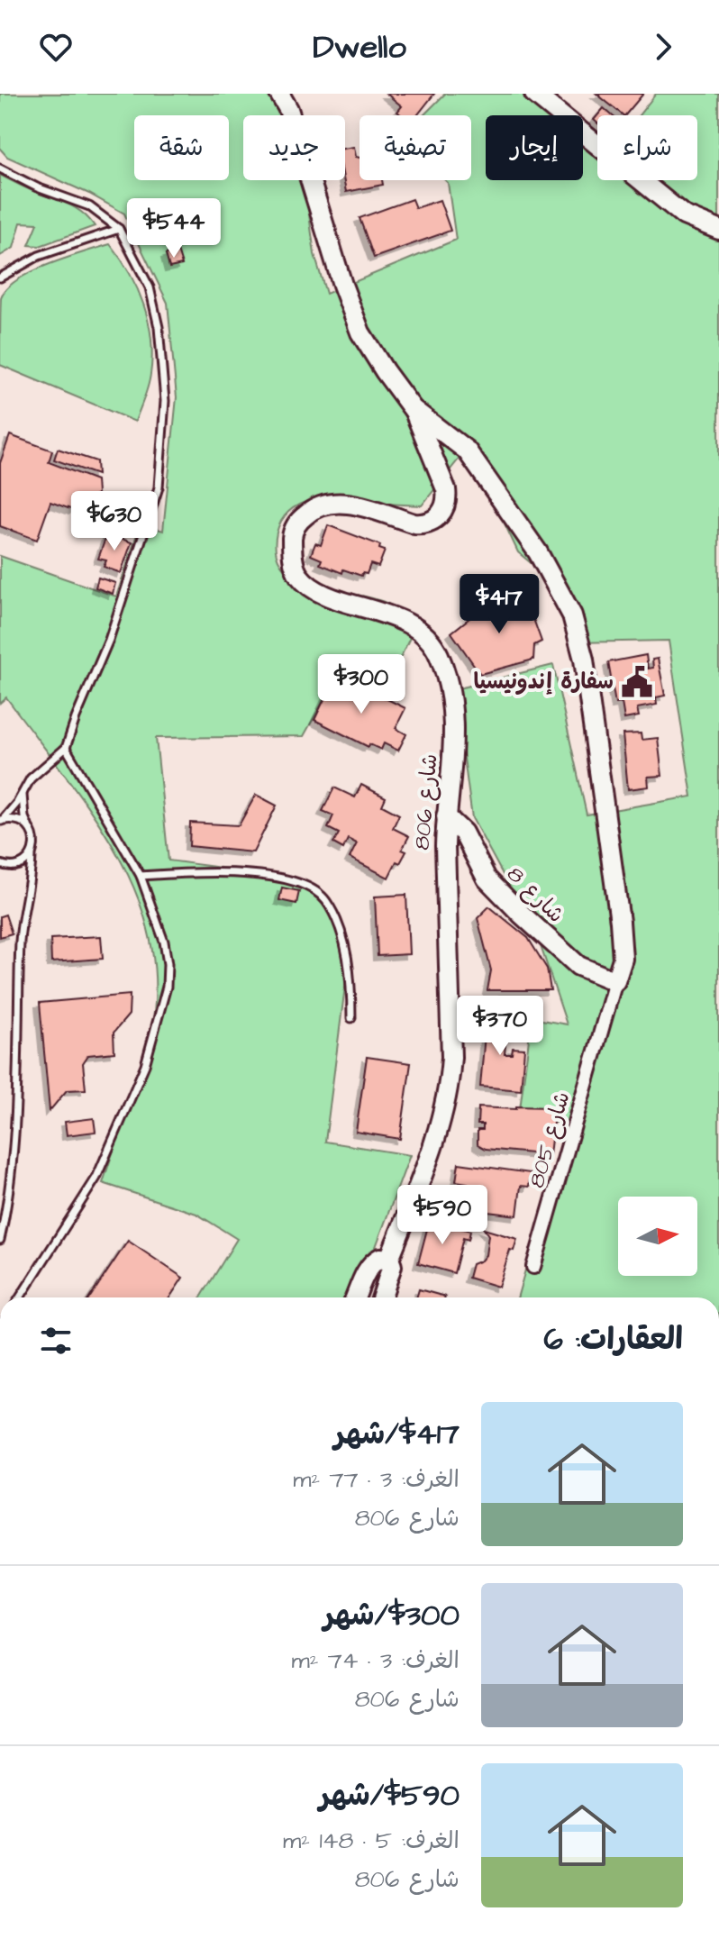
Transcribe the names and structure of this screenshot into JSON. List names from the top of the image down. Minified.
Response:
{"streets":{"street":["شارع 806","شارع 8","شارع 805"]},"crossings":[["شارع 806","شارع 8"],["شارع 8","شارع 805"]],"places":{"public building":["سفارة إندونيسيا"]},"north":"right","page":{"header":"Dwello","chip":["شراء","إيجار","تصفية","جديد","شقة"],"price":["$544","$630","$417","$300","$370","$590"],"heading":"العقارات: 6","list":[{"name":"$417/شهر","note":"الغرف: 3 · 77 m² · شارع 806"},{"name":"$300/شهر","note":"الغرف: 3 · 74 m² · شارع 806"},{"name":"$590/شهر","note":"الغرف: 5 · 148 m² · شارع 806"}]}}
